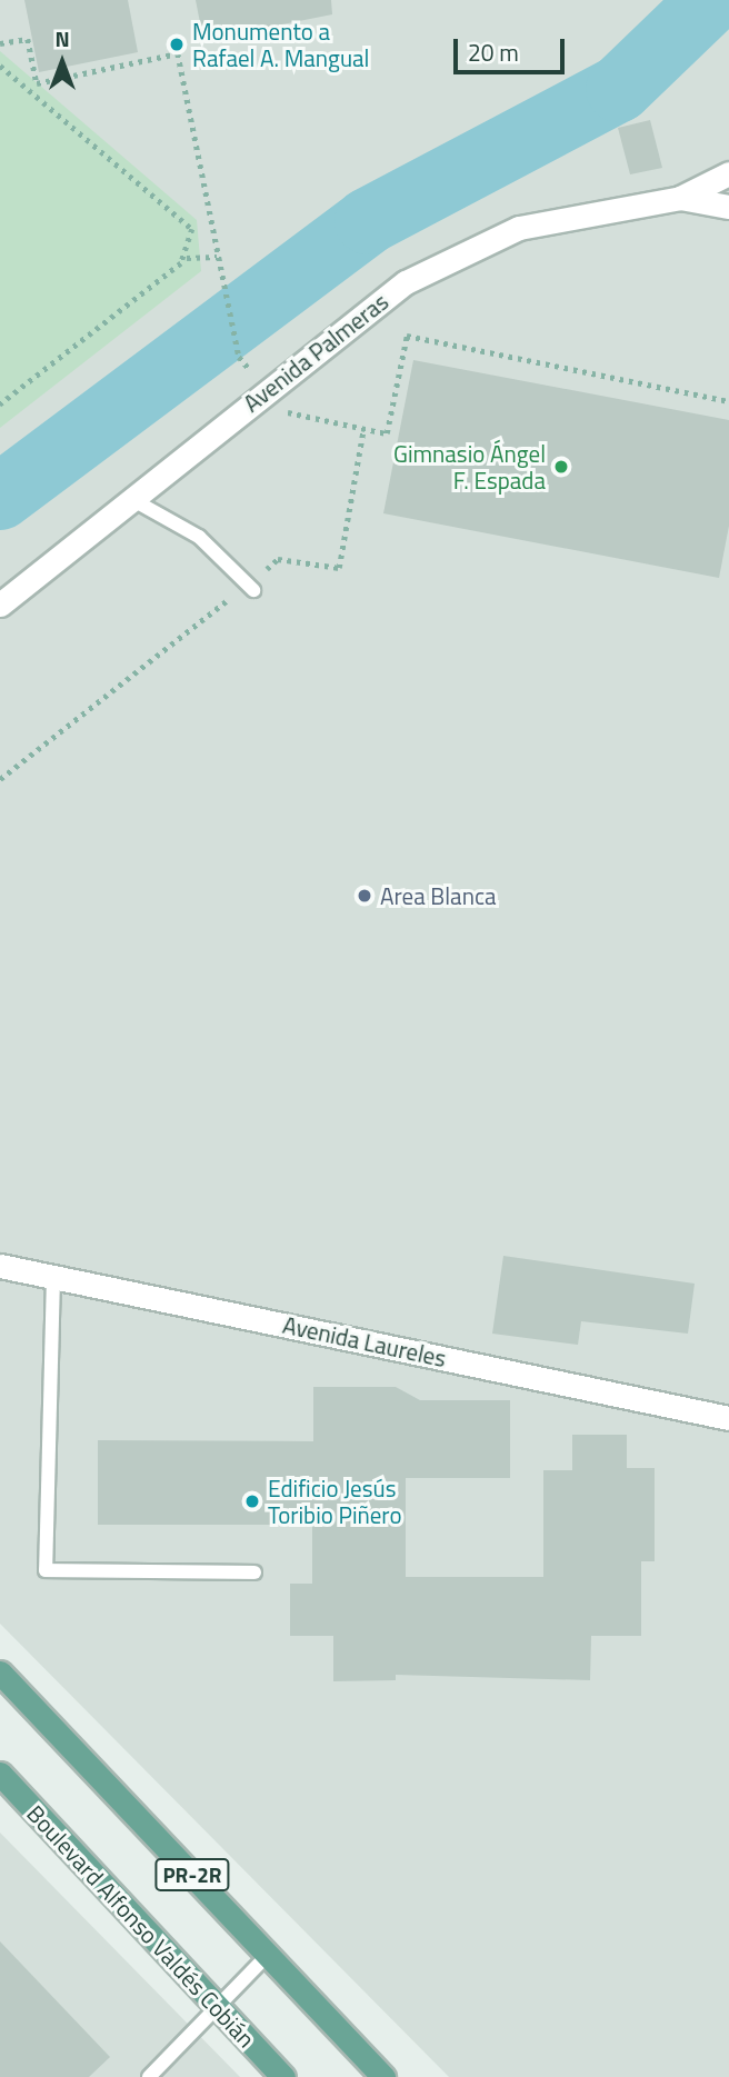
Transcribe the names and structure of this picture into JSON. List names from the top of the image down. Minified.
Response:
{"streets":{"main road":["PR-2R","Boulevard Alfonso Valdés Cobián"],"street":["Avenida Palmeras","Avenida Laureles"]},"places":["Monumento a Rafael A. Mangual","Gimnasio Ángel F. Espada","Area Blanca","Edificio Jesús Toribio Piñero"],"scale_bar":"20 m","north":"top"}
